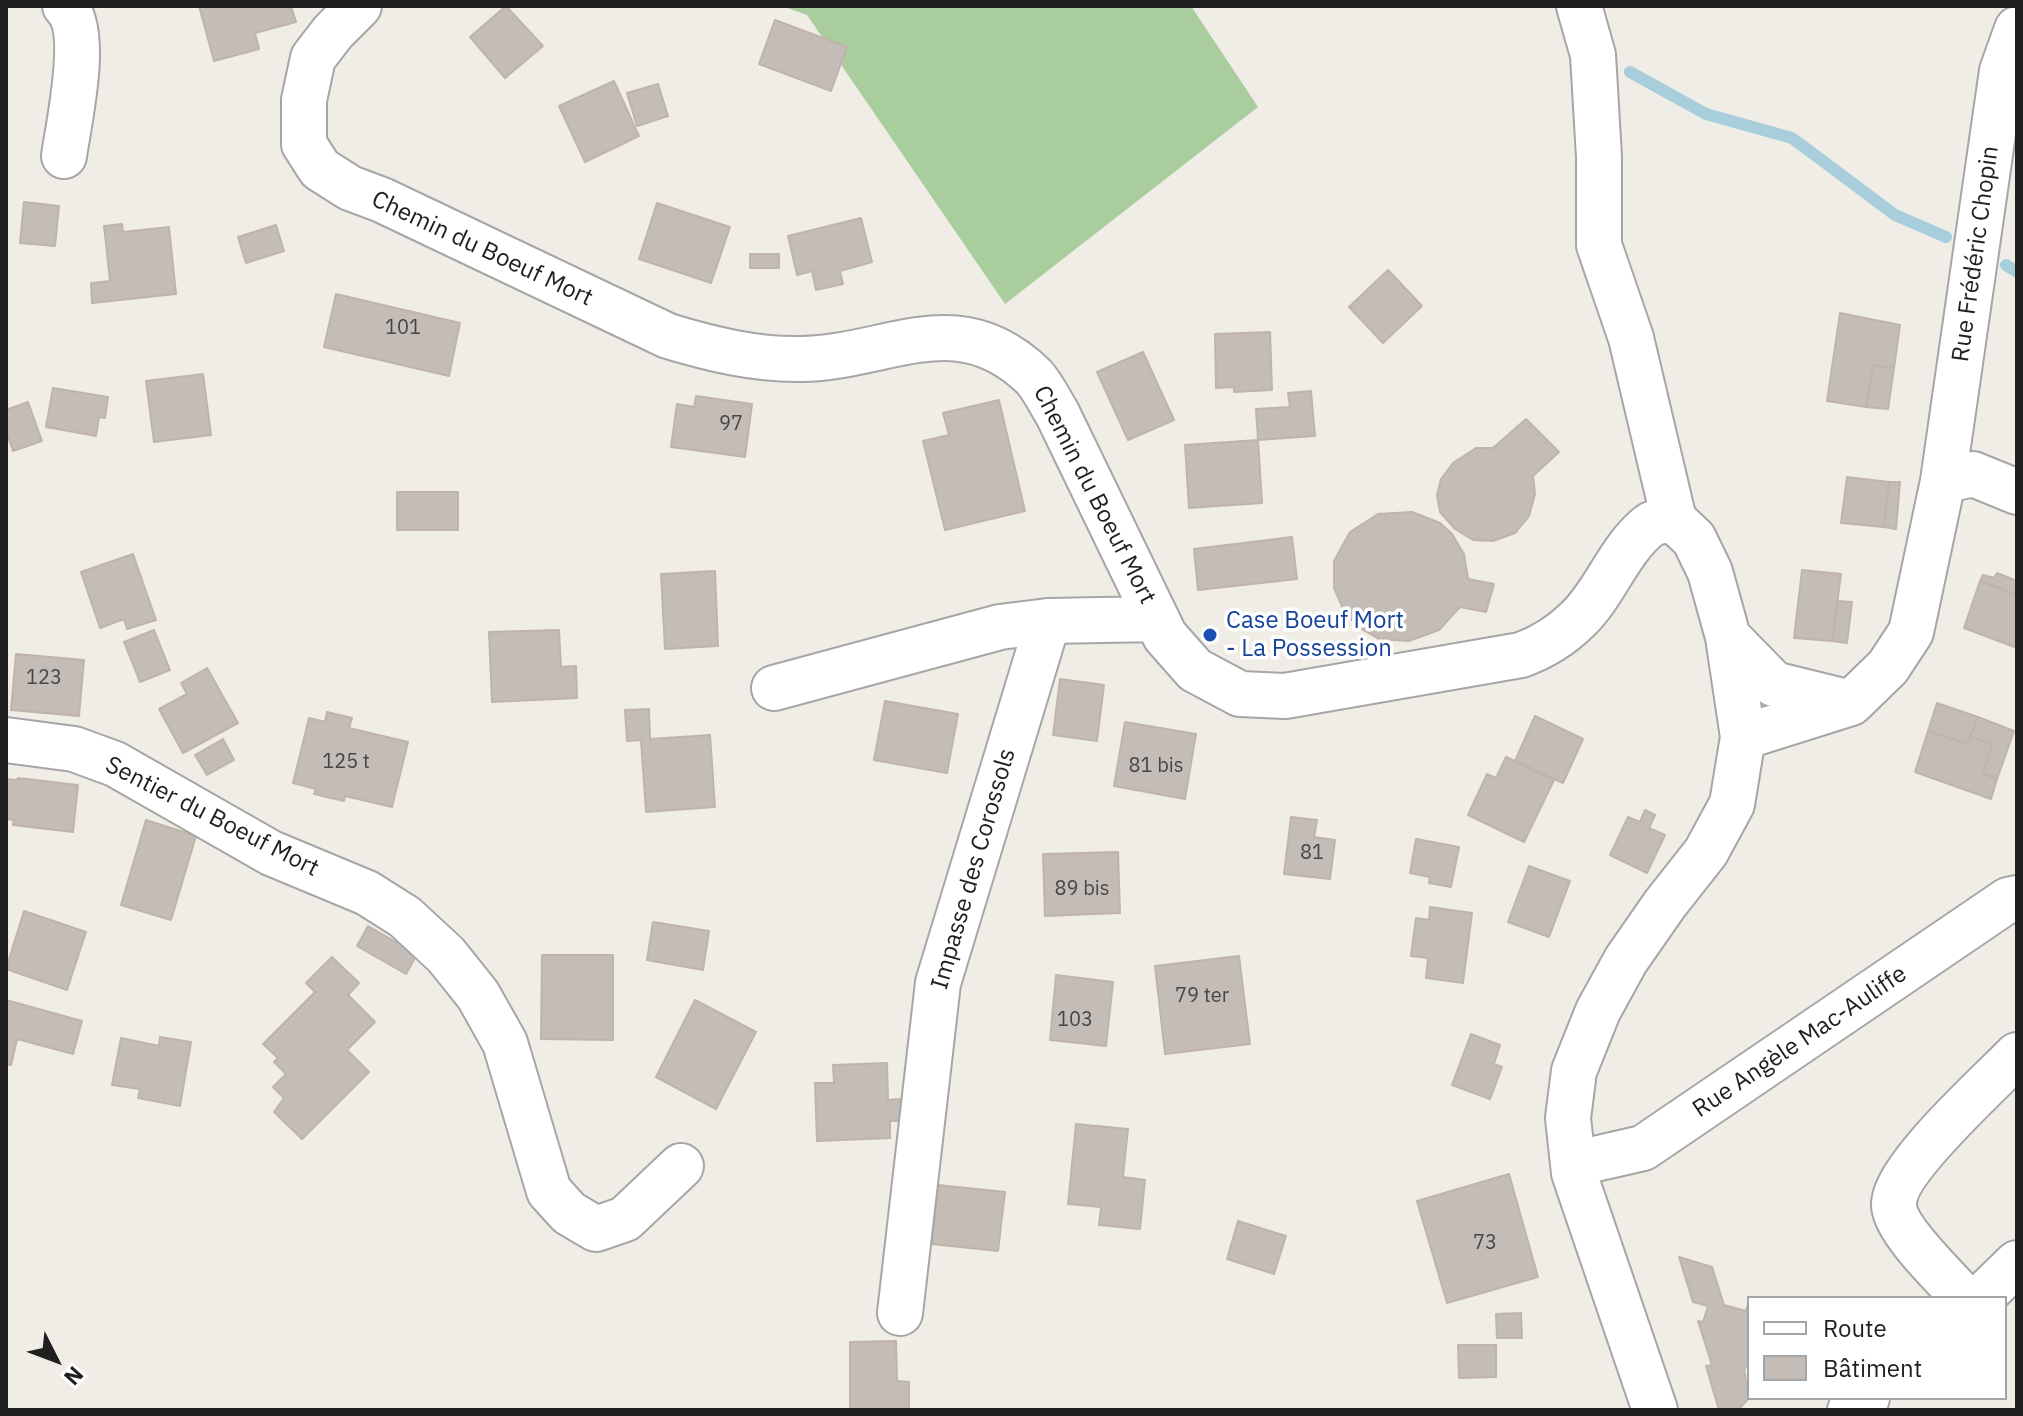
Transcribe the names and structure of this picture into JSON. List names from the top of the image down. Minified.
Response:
{"streets":{"street":["Chemin du Boeuf Mort","Rue Frédéric Chopin","Sentier du Boeuf Mort","Impasse des Corossols","Rue Angèle Mac-Auliffe"]},"places":["Case Boeuf Mort - La Possession"],"house_numbers":["101","97","123","125 t","81 bis","81","89 bis","79 ter","103","73"],"legend":["Route","Bâtiment"],"north":"bottom right"}
